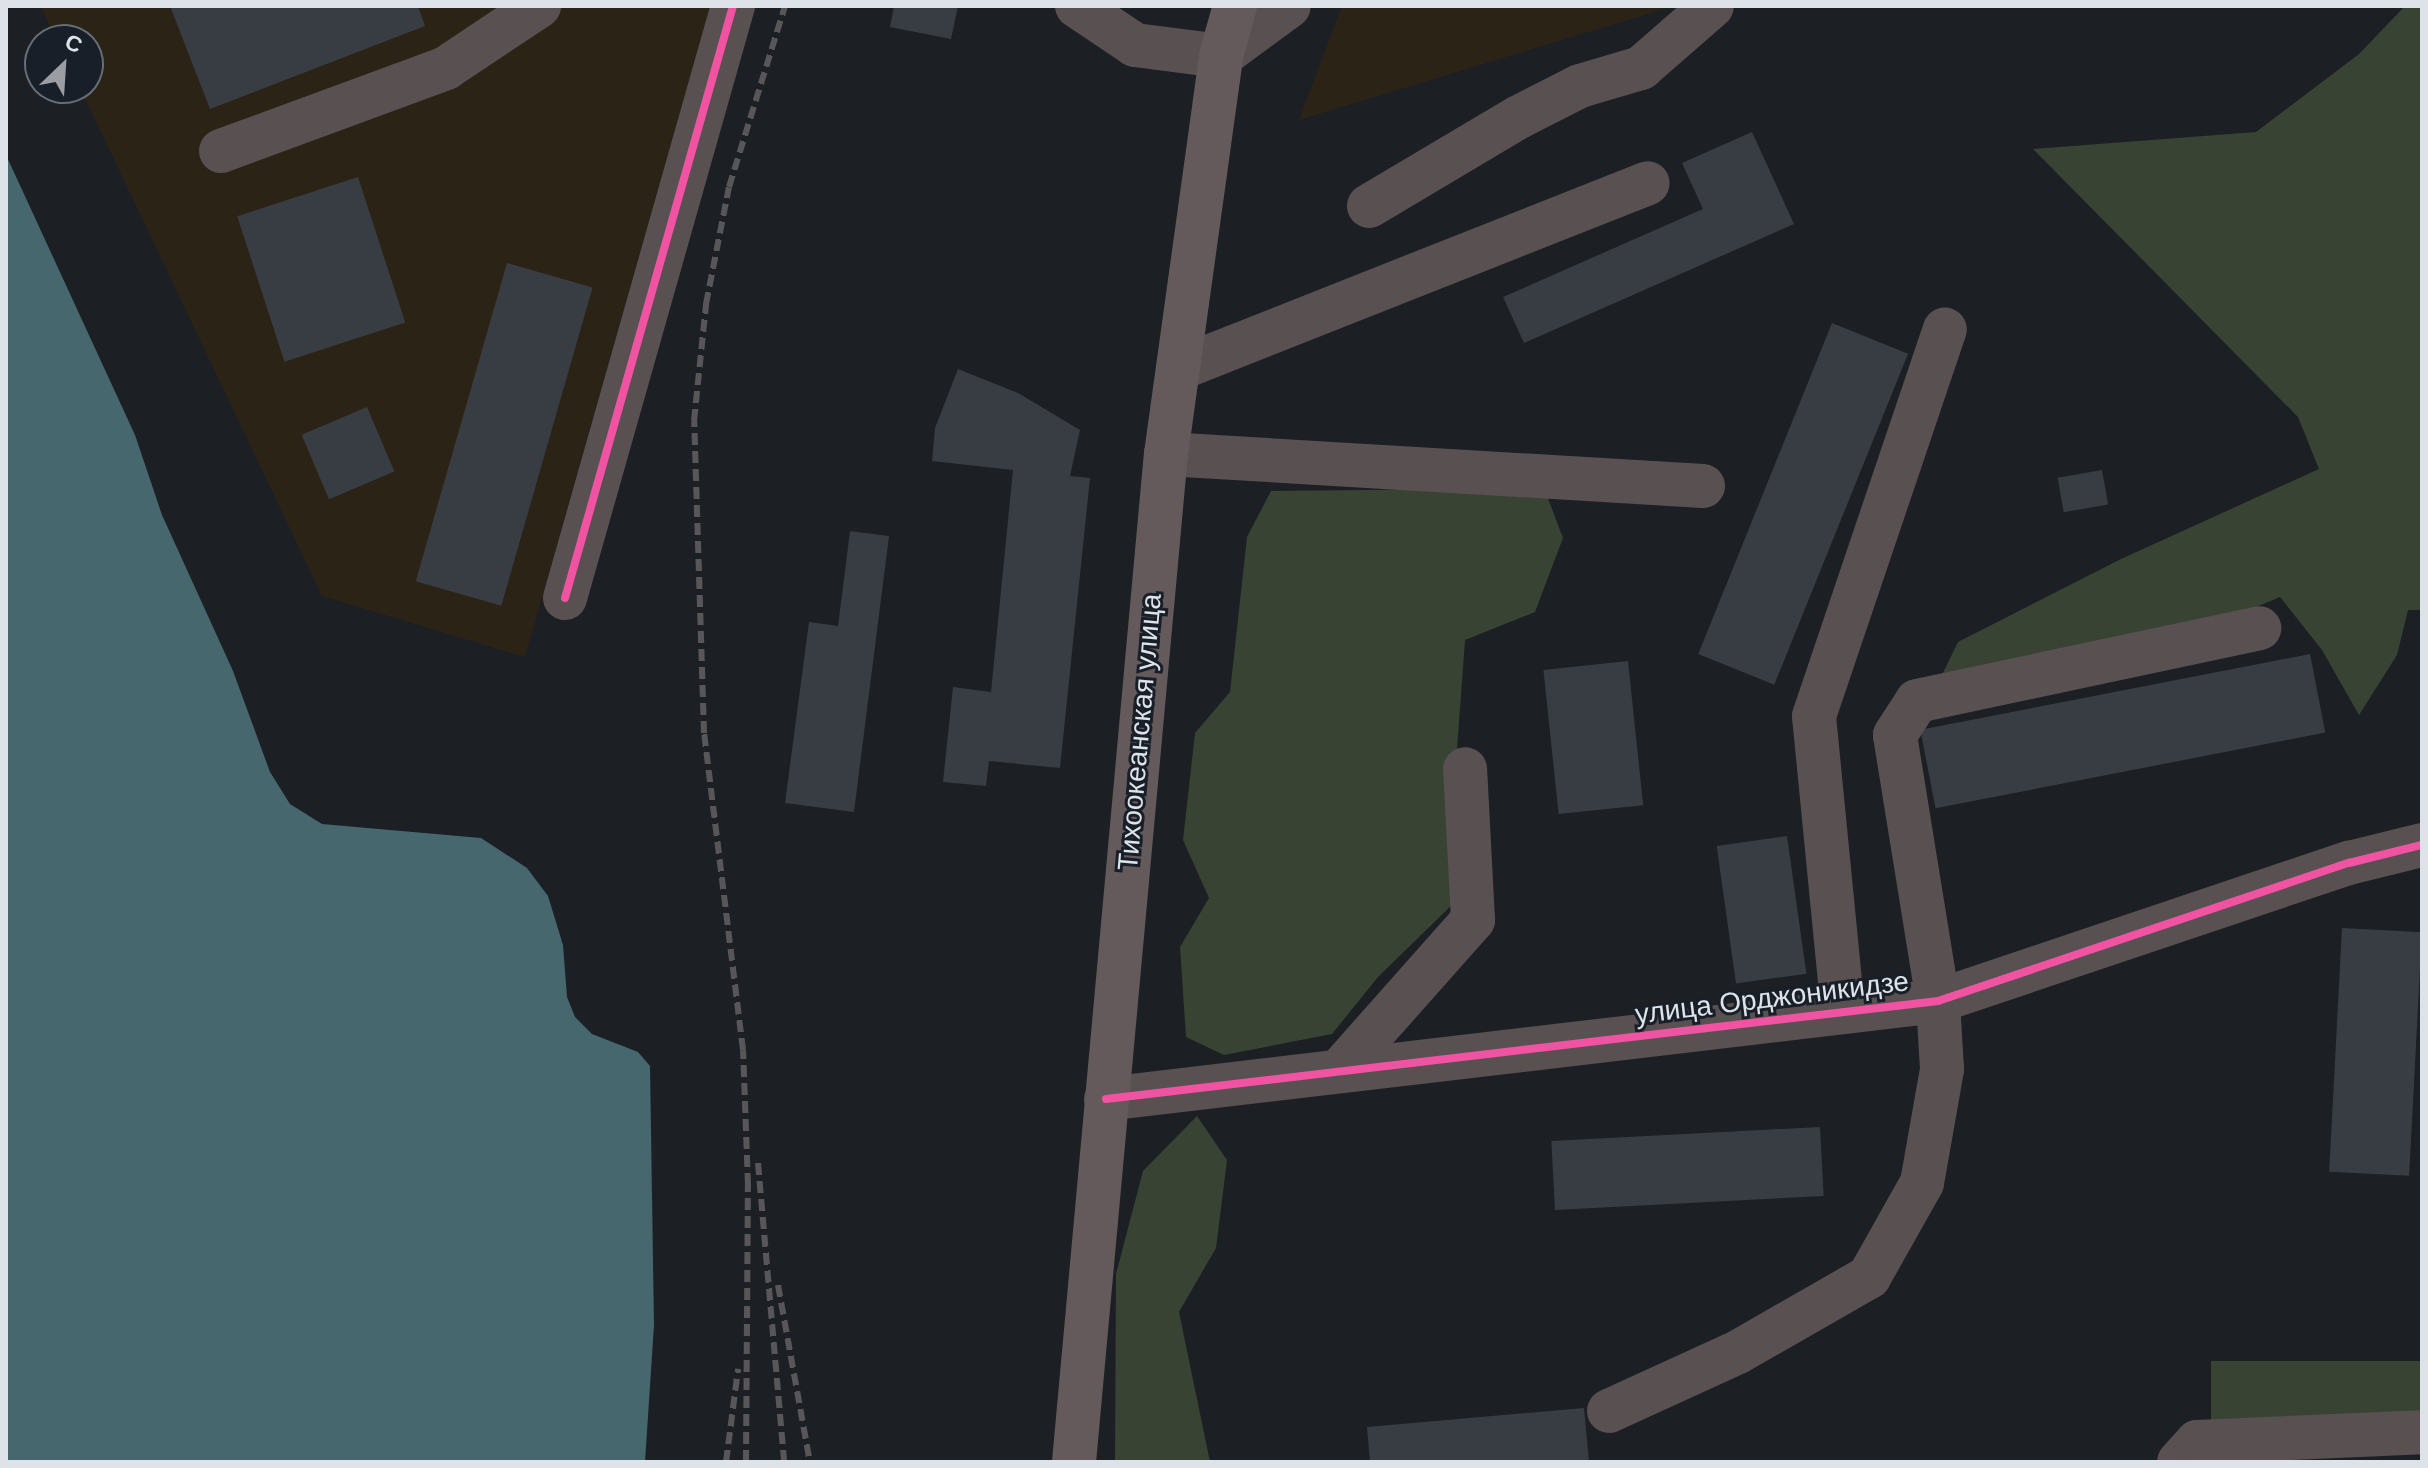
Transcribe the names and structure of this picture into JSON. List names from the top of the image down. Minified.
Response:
{"streets":{"main road":["Тихоокеанская улица"],"street":["улица Орджоникидзе"]},"crossings":[["Тихоокеанская улица","улица Орджоникидзе"]],"north":"top right"}
